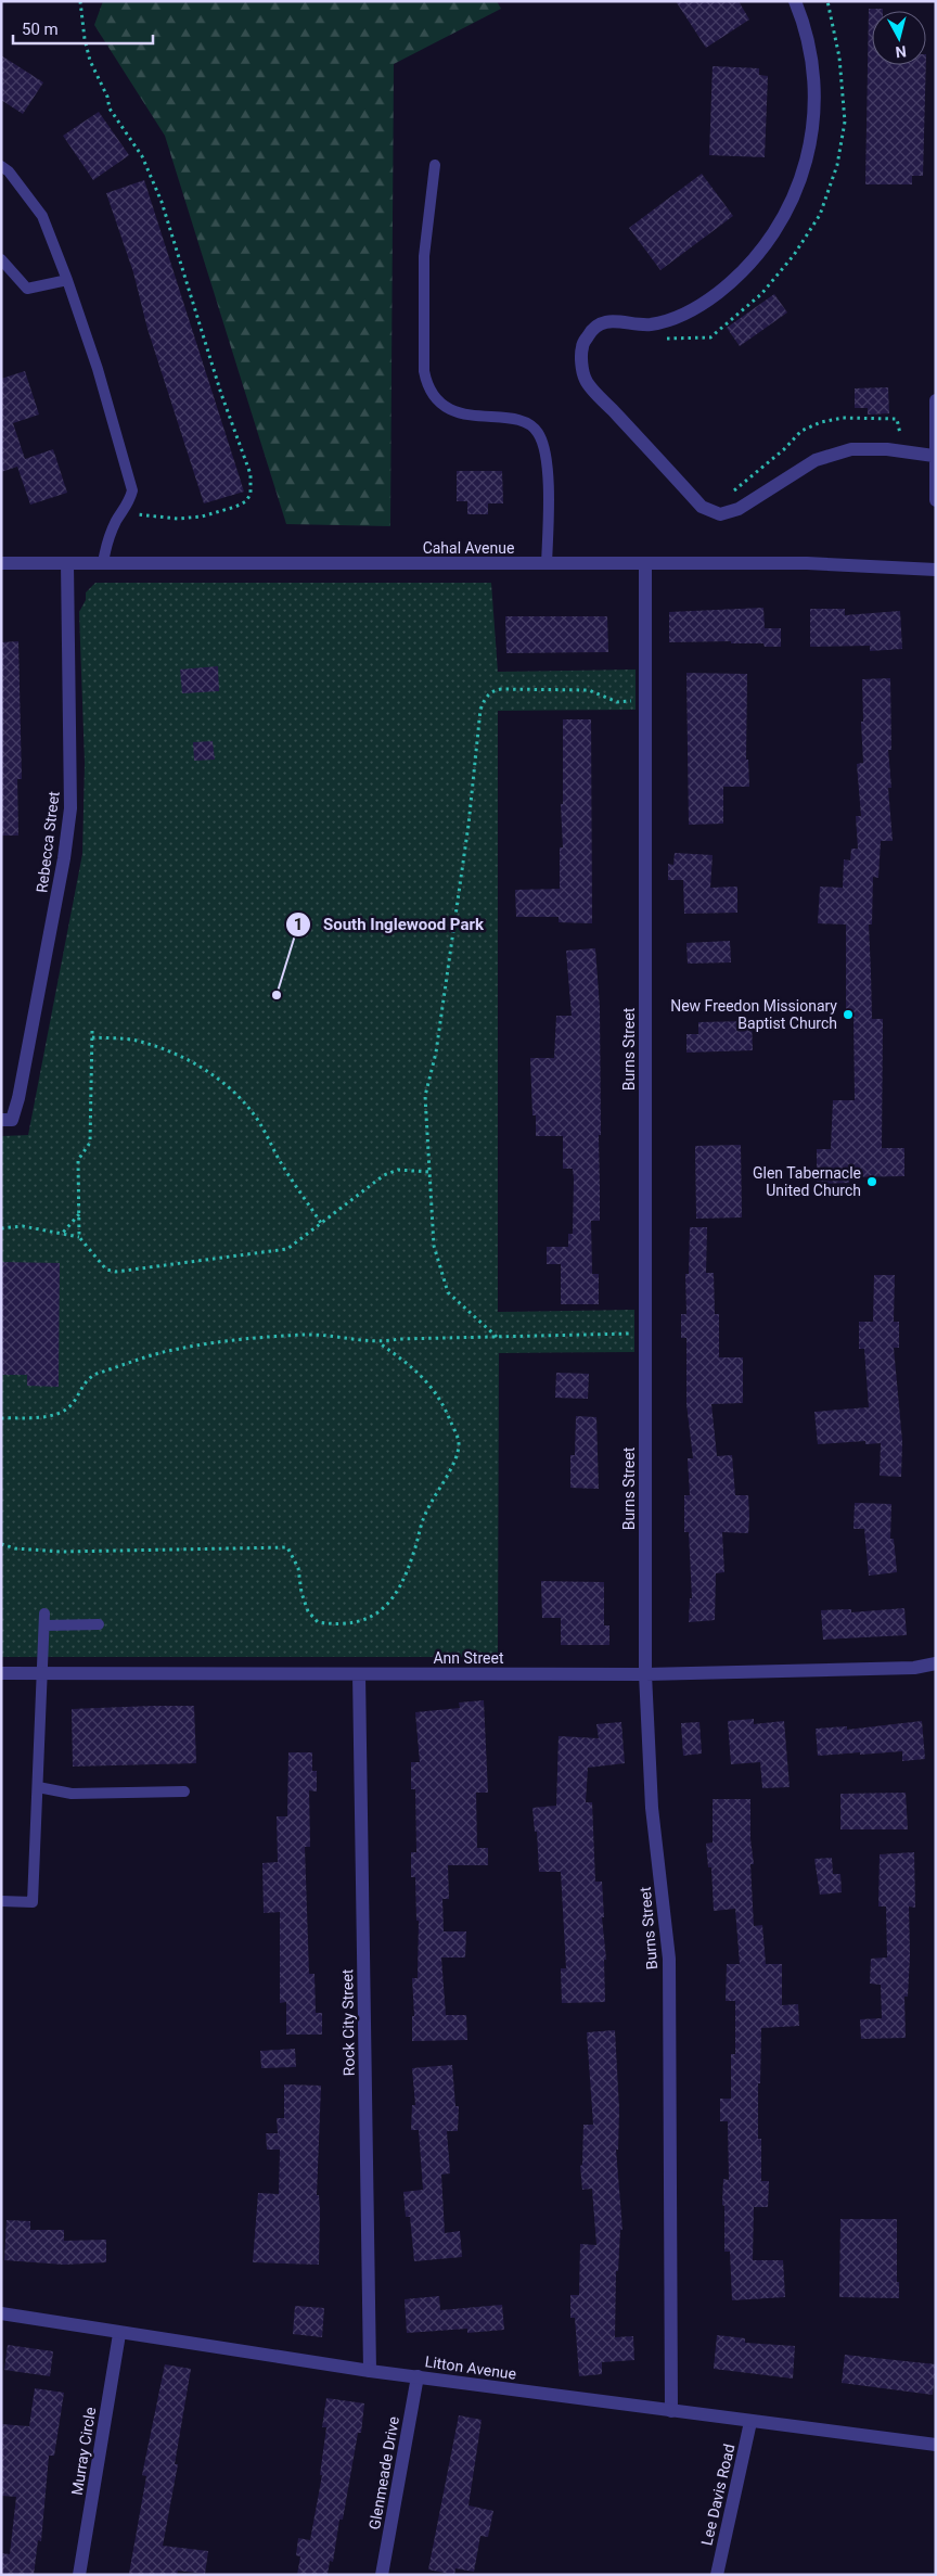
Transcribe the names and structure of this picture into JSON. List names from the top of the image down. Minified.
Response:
{"streets":{"street":["Cahal Avenue","Rebecca Street","Burns Street","Ann Street","Rock City Street","Litton Avenue","Murray Circle","Glenmeade Drive","Lee Davis Road"]},"crossings":[["Cahal Avenue","Rebecca Street"],["Cahal Avenue","Burns Street"],["Burns Street","Ann Street"],["Burns Street","Litton Avenue"],["Ann Street","Rock City Street"],["Rock City Street","Litton Avenue"],["Litton Avenue","Murray Circle"],["Litton Avenue","Glenmeade Drive"],["Litton Avenue","Lee Davis Road"]],"places":["South Inglewood Park","New Freedon Missionary Baptist Church","Glen Tabernacle United Church"],"scale_bar":"50 m","north":"bottom"}
